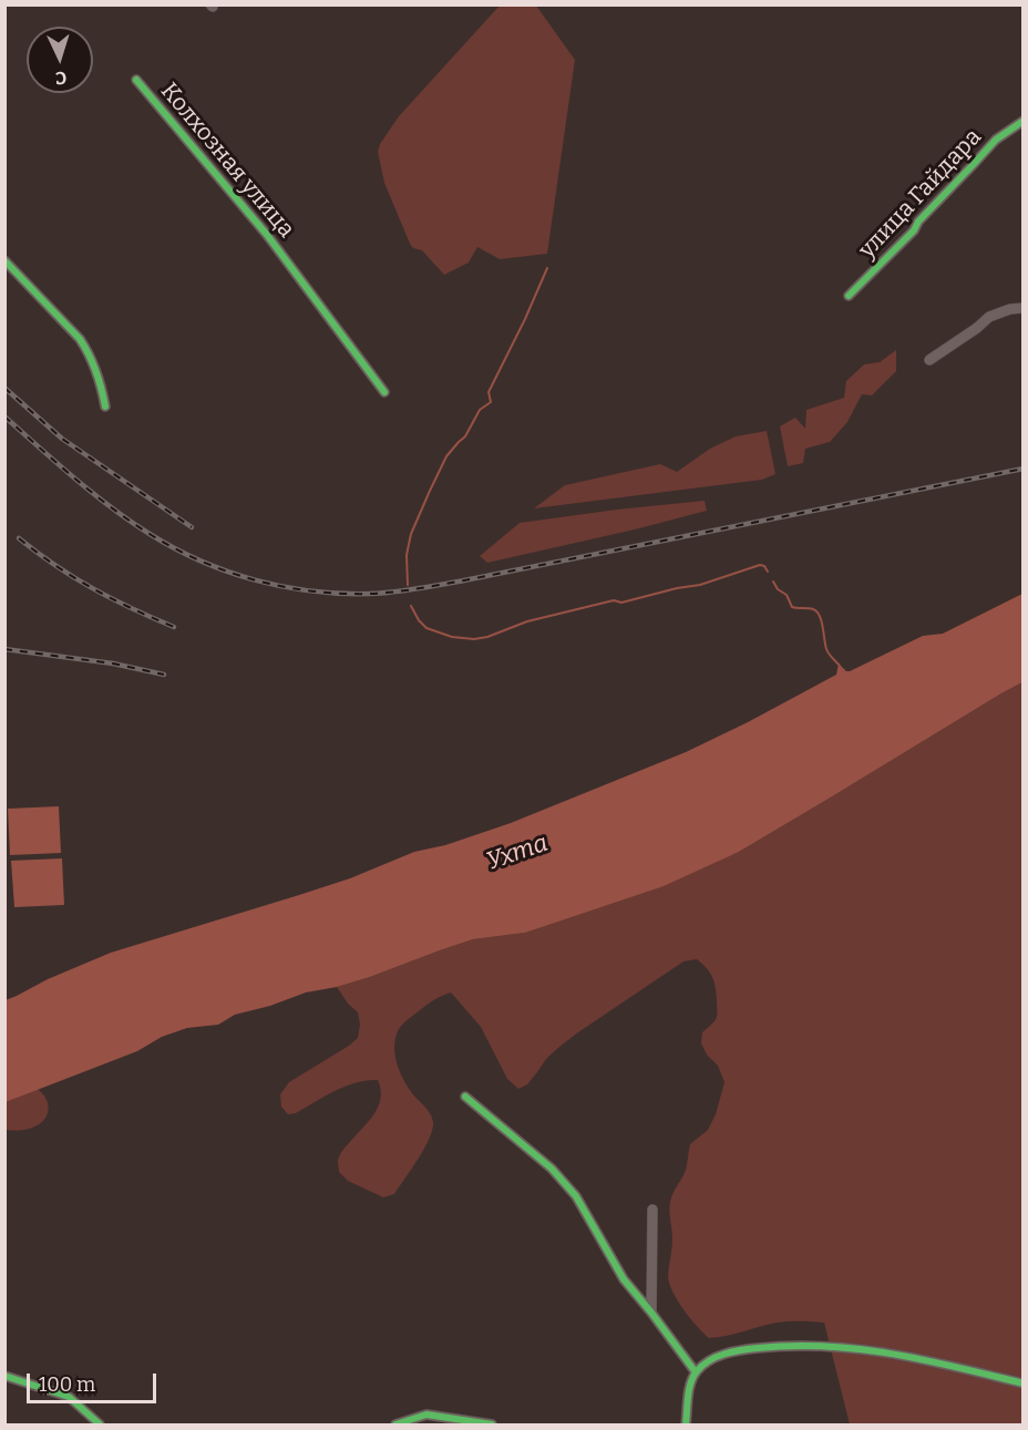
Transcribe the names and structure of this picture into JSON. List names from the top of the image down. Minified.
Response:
{"streets":{"street":["Колхозная улица","улица Гайдара"]},"water":["Ухта"],"scale_bar":"100 m","north":"bottom"}
